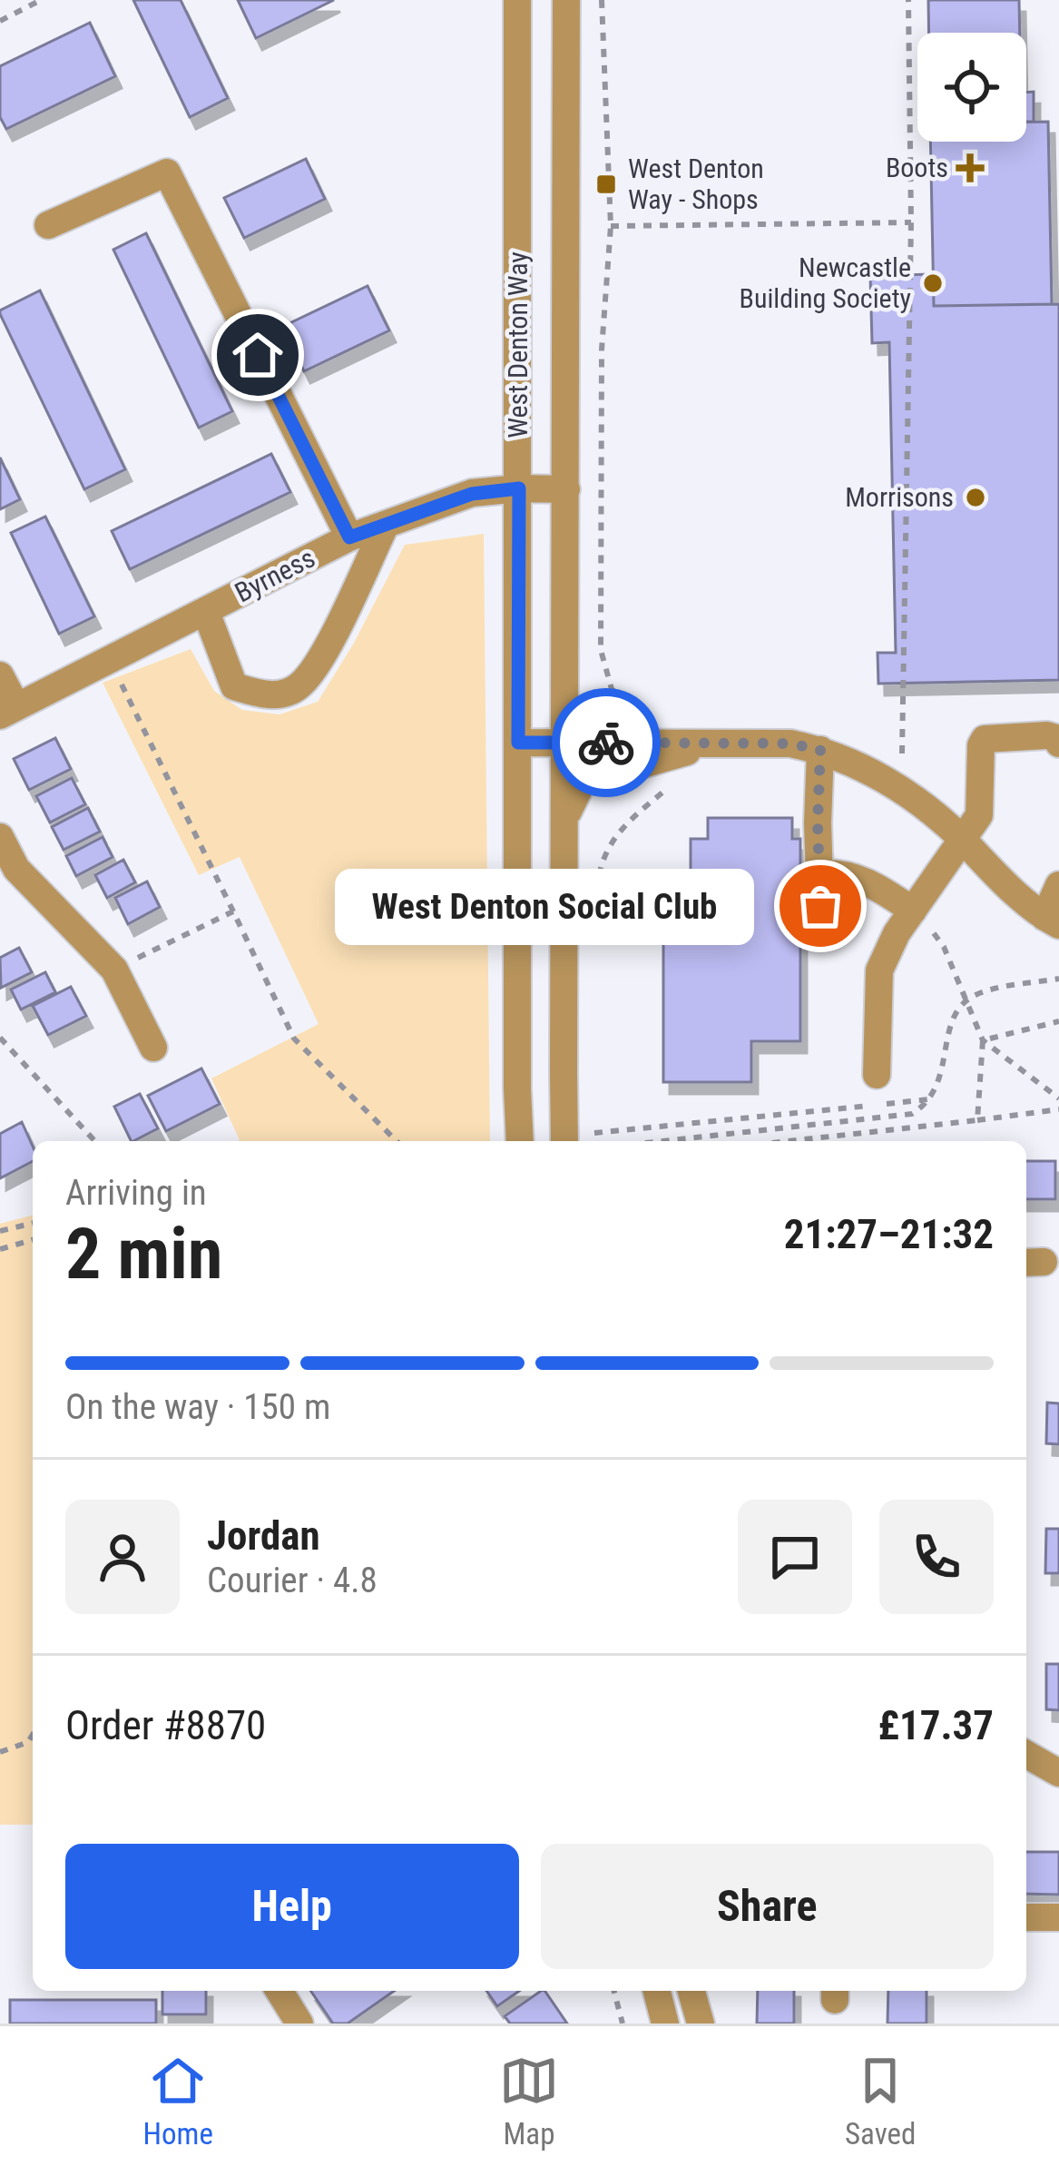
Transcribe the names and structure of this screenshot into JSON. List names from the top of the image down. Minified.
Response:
{"streets":{"street":["West Denton Way","Byrness"]},"crossings":[["West Denton Way","Byrness"]],"places":{"health":["Boots"],"transit":["West Denton Way - Shops"],"other":["Newcastle Building Society","Morrisons","West Denton Social Club"]},"page":{"bubble":"West Denton Social Club","heading":["2 min","Arriving in","21:27–21:32"],"panel":["Jordan","Courier · 4.8","Order #8870","£17.37"],"bar":"On the way · 150 m","buttons":["Help","Share"],"tabs":["Home","Map","Saved"]}}
